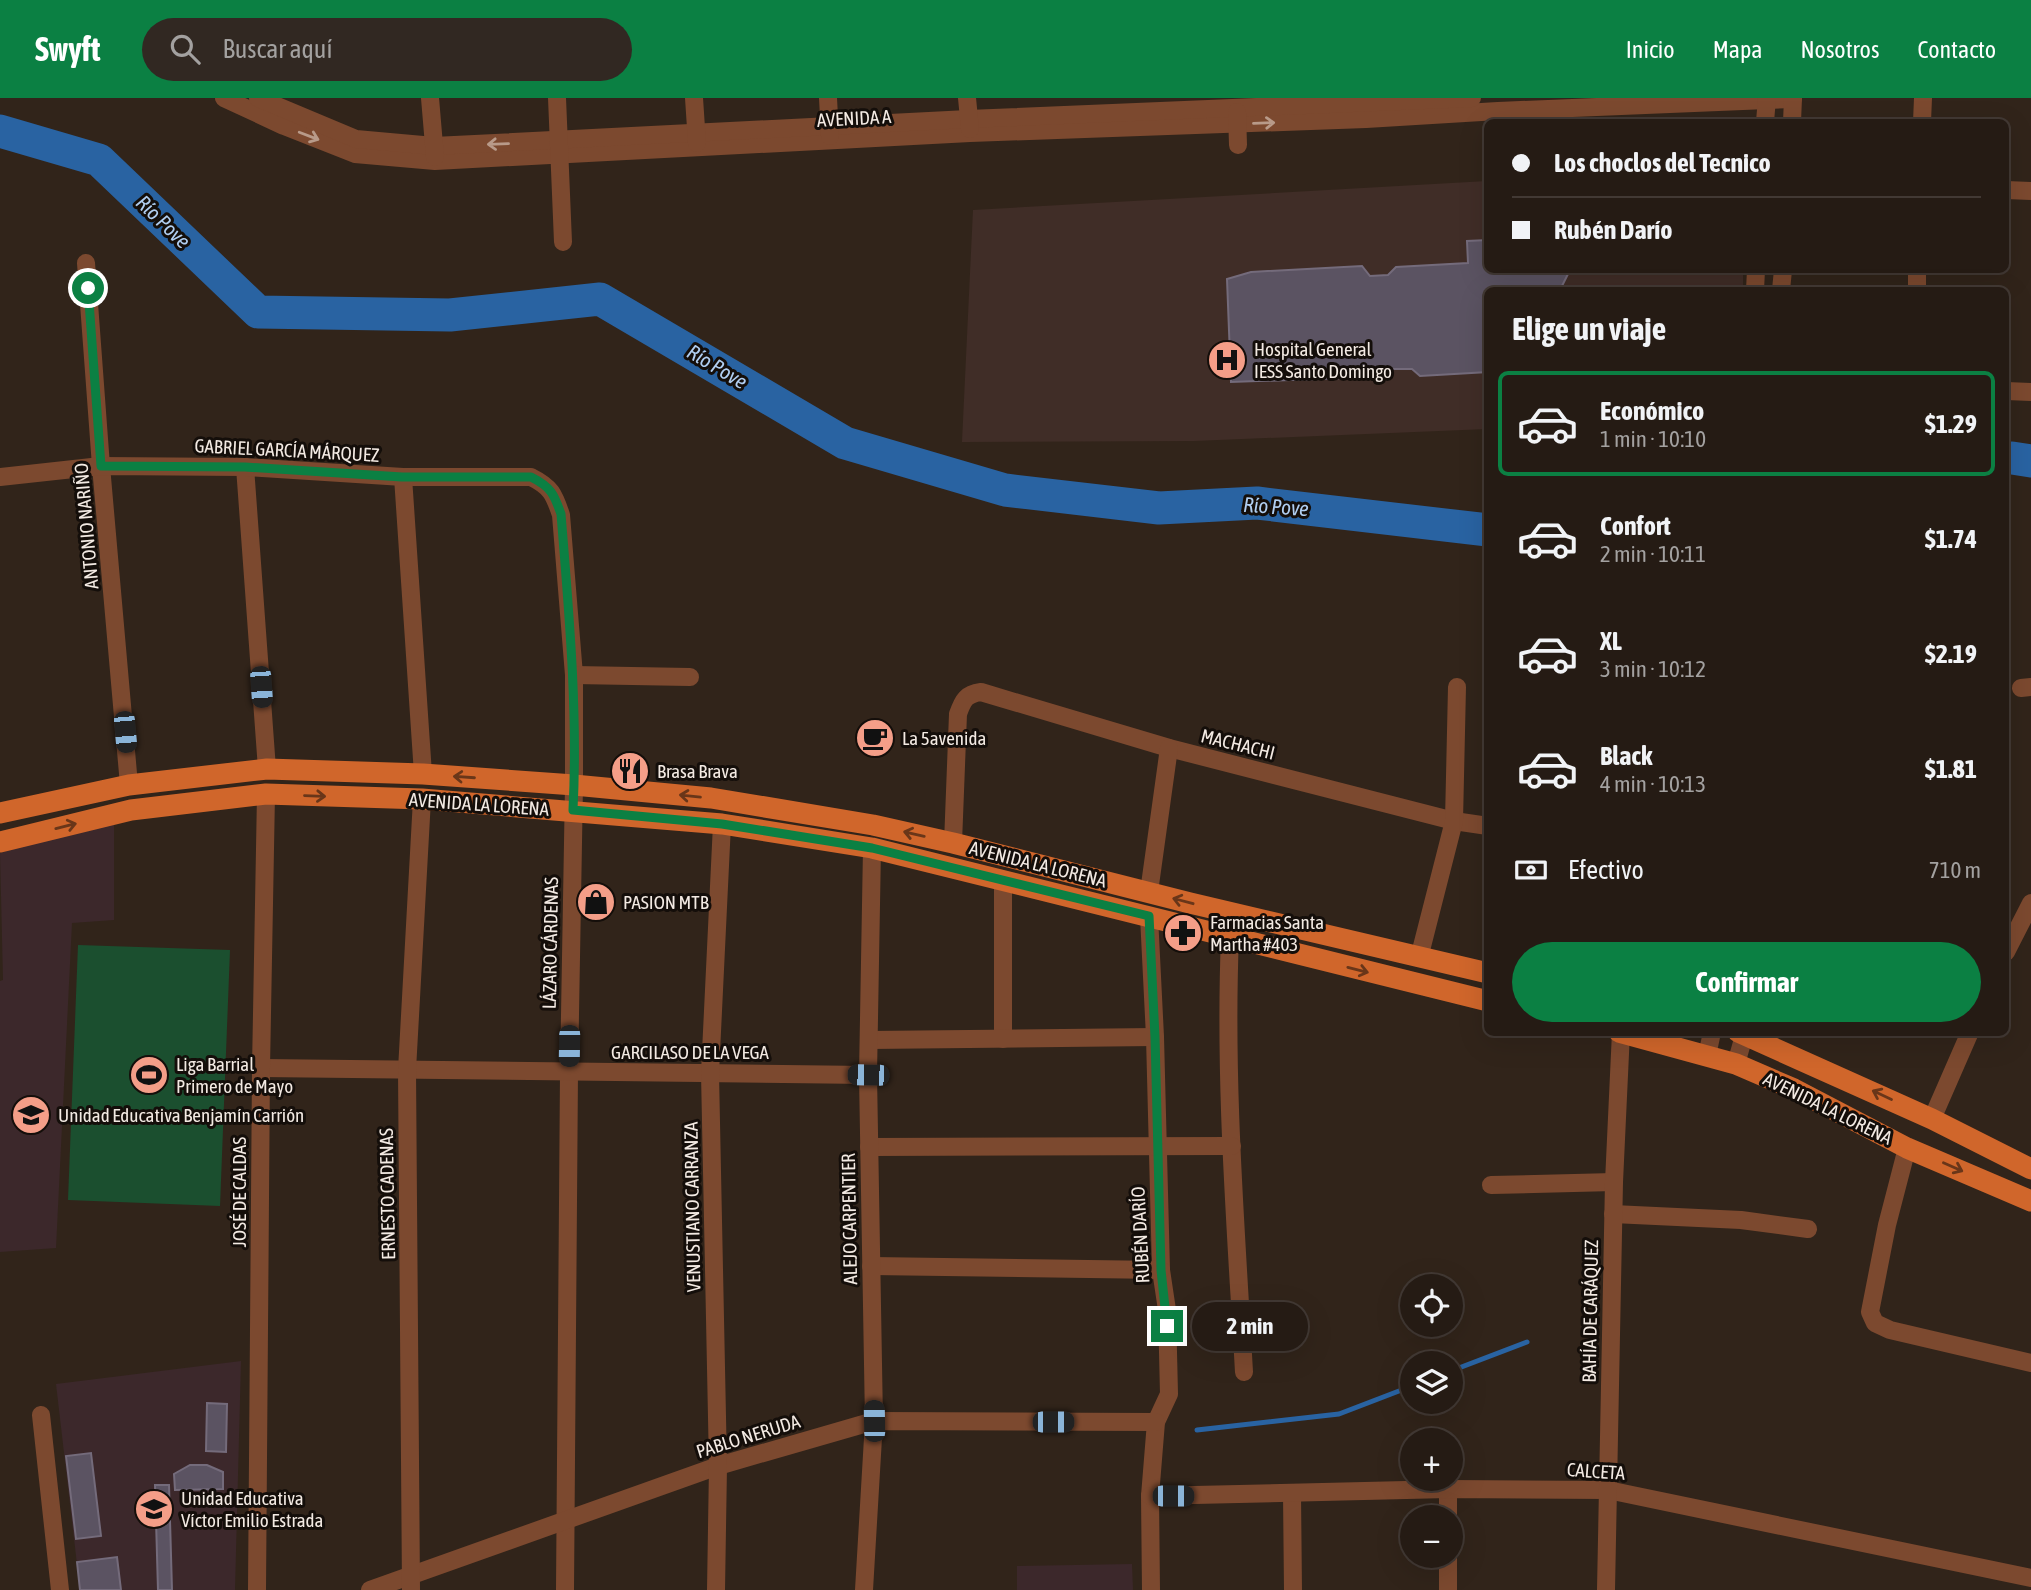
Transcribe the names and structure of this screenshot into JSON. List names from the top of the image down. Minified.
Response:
{"streets":{"main road":["AVENIDA LA LORENA"],"street":["AVENIDA A","GABRIEL GARCÍA MÁRQUEZ","ANTONIO NARIÑO","MACHACHI","LÁZARO CÁRDENAS","GARCILASO DE LA VEGA","JOSÉ DE CALDAS","ERNESTO CADENAS","VENUSTIANO CARRANZA","ALEJO CARPENTIER","RUBÉN DARÍO","BAHÍA DE CARÁQUEZ","PABLO NERUDA","CALCETA"]},"crossings":[["GABRIEL GARCÍA MÁRQUEZ","ANTONIO NARIÑO"],["GABRIEL GARCÍA MÁRQUEZ","LÁZARO CÁRDENAS"],["ANTONIO NARIÑO","AVENIDA LA LORENA"],["MACHACHI","AVENIDA LA LORENA"],["AVENIDA LA LORENA","LÁZARO CÁRDENAS"],["AVENIDA LA LORENA","JOSÉ DE CALDAS"],["AVENIDA LA LORENA","ERNESTO CADENAS"],["AVENIDA LA LORENA","VENUSTIANO CARRANZA"],["AVENIDA LA LORENA","ALEJO CARPENTIER"],["AVENIDA LA LORENA","RUBÉN DARÍO"],["LÁZARO CÁRDENAS","GARCILASO DE LA VEGA"],["LÁZARO CÁRDENAS","PABLO NERUDA"],["GARCILASO DE LA VEGA","JOSÉ DE CALDAS"],["GARCILASO DE LA VEGA","ERNESTO CADENAS"],["GARCILASO DE LA VEGA","VENUSTIANO CARRANZA"],["GARCILASO DE LA VEGA","ALEJO CARPENTIER"],["ERNESTO CADENAS","PABLO NERUDA"],["VENUSTIANO CARRANZA","PABLO NERUDA"],["ALEJO CARPENTIER","PABLO NERUDA"],["RUBÉN DARÍO","PABLO NERUDA"],["RUBÉN DARÍO","CALCETA"],["BAHÍA DE CARÁQUEZ","CALCETA"]],"water":["Río Pove"],"places":{"hospital":["Hospital General IESS Santo Domingo"],"cafe":["La 5avenida"],"restaurant":["Brasa Brava"],"shop":["PASION MTB"],"pharmacy":["Farmacias Santa Martha #403"],"sports":["Liga Barrial Primero de Mayo"],"school or university":["Unidad Educativa Benjamín Carrión","Unidad Educativa Víctor Emilio Estrada"]},"page":{"header":"Swyft","search":"Buscar aquí","nav":["Inicio","Mapa","Nosotros","Contacto"],"banner":["Los choclos del Tecnico","Rubén Darío"],"heading":"Elige un viaje","list":[{"name":"Económico","note":"1 min · 10:10","value":"$1.29"},{"name":"Confort","note":"2 min · 10:11","value":"$1.74"},{"name":"XL","note":"3 min · 10:12","value":"$2.19"},{"name":"Black","note":"4 min · 10:13","value":"$1.81"}],"pay":["Efectivo","710 m"],"buttons":"Confirmar","map_buttons":["+","−"],"bubble":"2 min"}}
